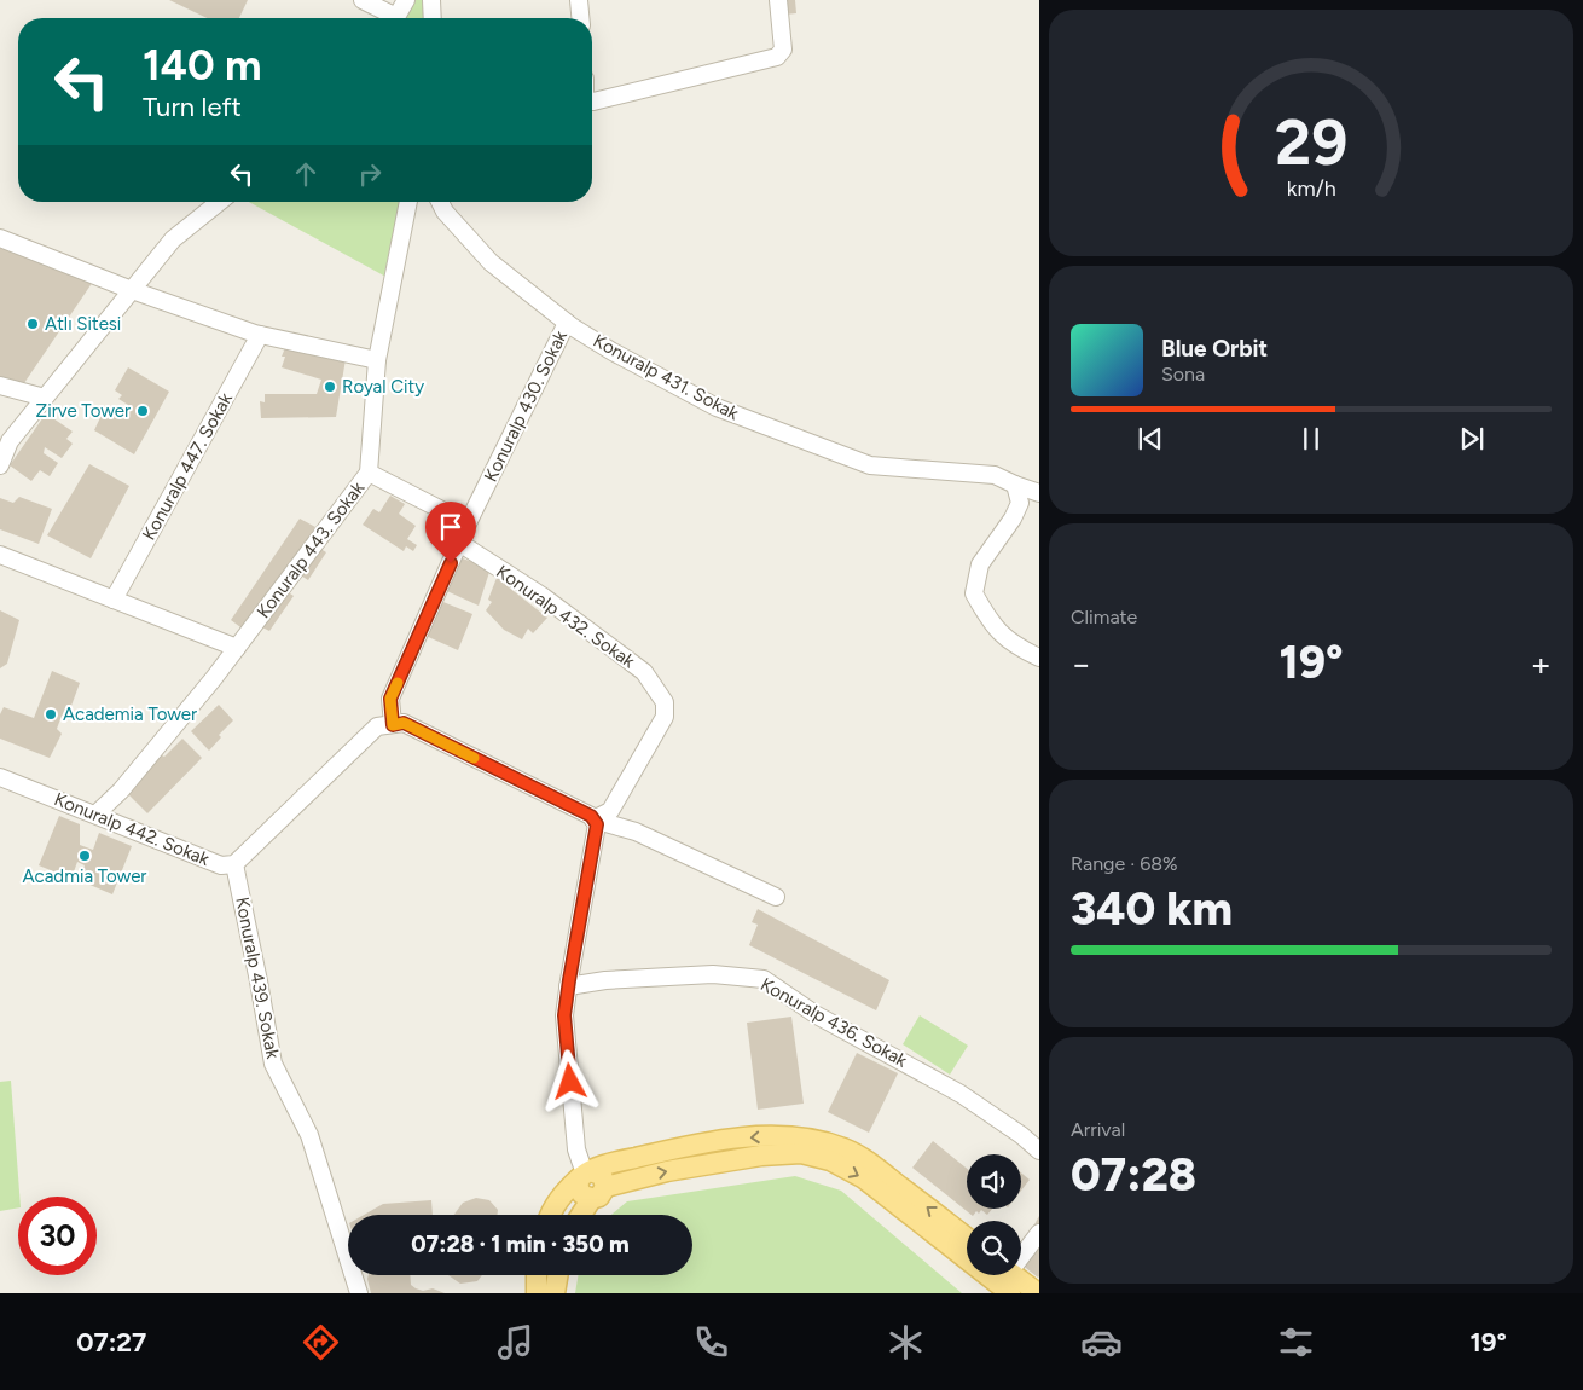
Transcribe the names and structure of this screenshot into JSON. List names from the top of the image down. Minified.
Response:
{"streets":{"street":["Konuralp 431. Sokak","Konuralp 430. Sokak","Konuralp 447. Sokak","Konuralp 443. Sokak","Konuralp 432. Sokak","Konuralp 442. Sokak","Konuralp 439. Sokak","Konuralp 436. Sokak"]},"crossings":[["Konuralp 431. Sokak","Konuralp 430. Sokak"],["Konuralp 430. Sokak","Konuralp 432. Sokak"],["Konuralp 430. Sokak","Konuralp 442. Sokak"],["Konuralp 443. Sokak","Konuralp 442. Sokak"],["Konuralp 442. Sokak","Konuralp 439. Sokak"]],"places":["Atlı Sitesi","Royal City","Zirve Tower","Academia Tower","Acadmia Tower"],"page":{"turn":["140 m","Turn left"],"song":["Blue Orbit","Sona"],"tile":["Climate",["Range · 68%","340 km"],["Arrival","07:28"]],"heat":["−","19°","+"],"limit":"30","trip":"07:28 · 1 min · 350 m","tabs":["07:27","19°"],"gauge":["29","km/h"]}}
